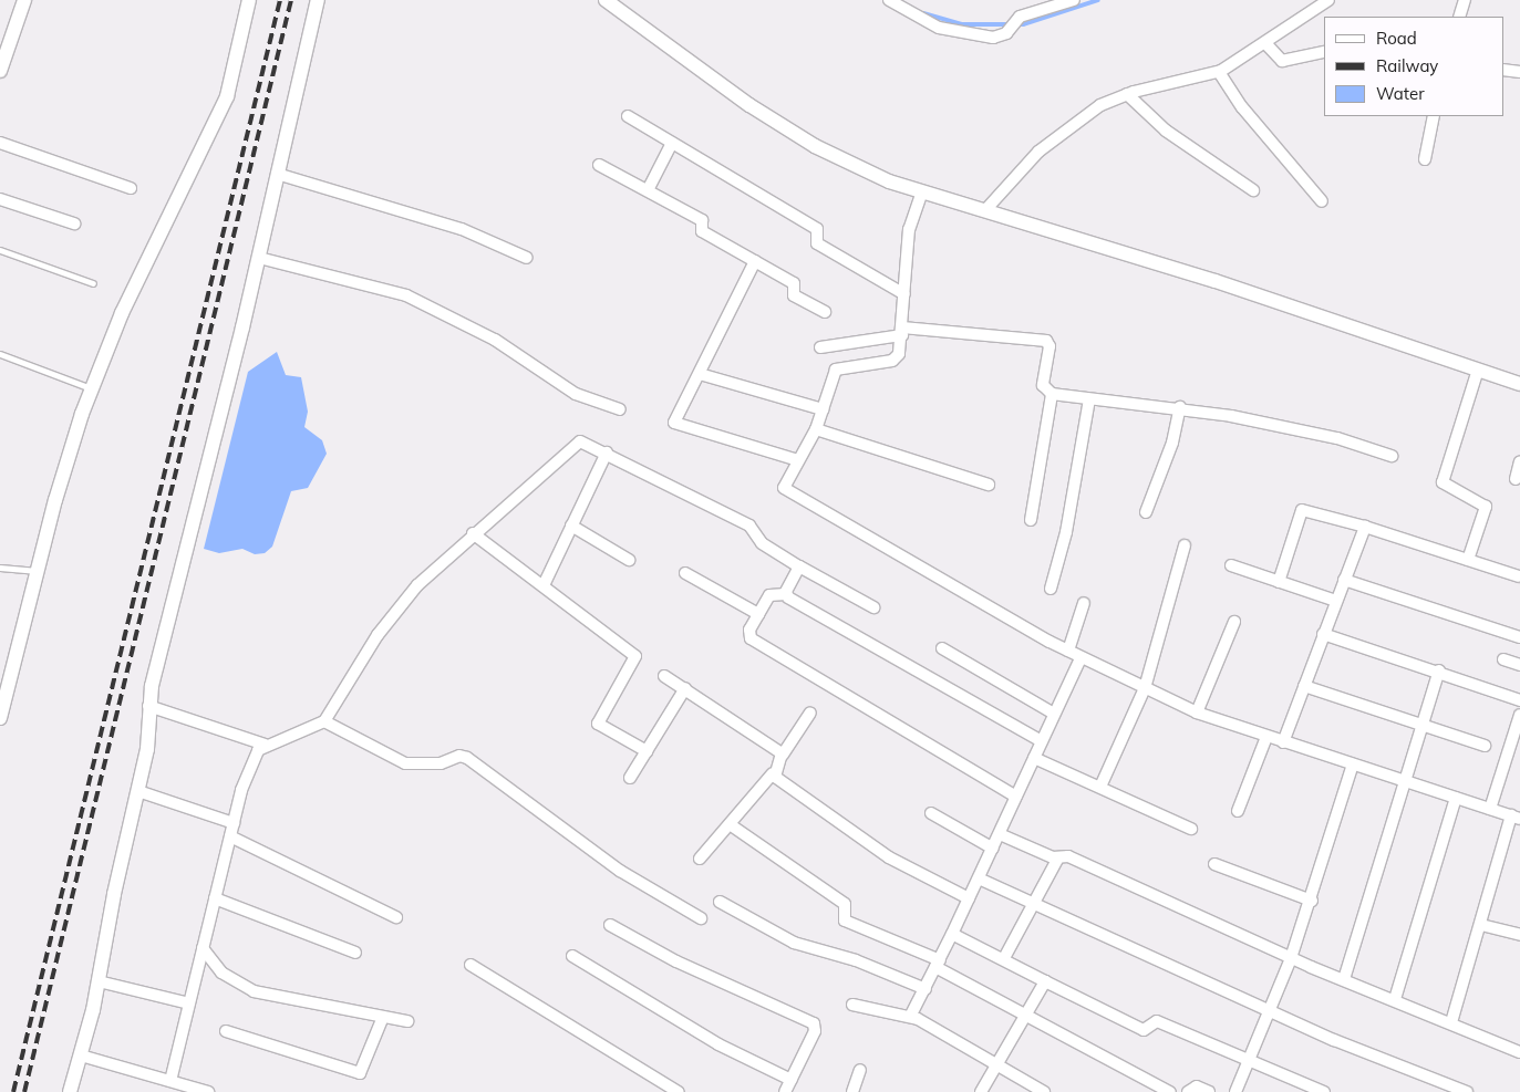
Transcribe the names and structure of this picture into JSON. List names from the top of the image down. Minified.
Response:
{"legend":["Road","Railway","Water"]}
